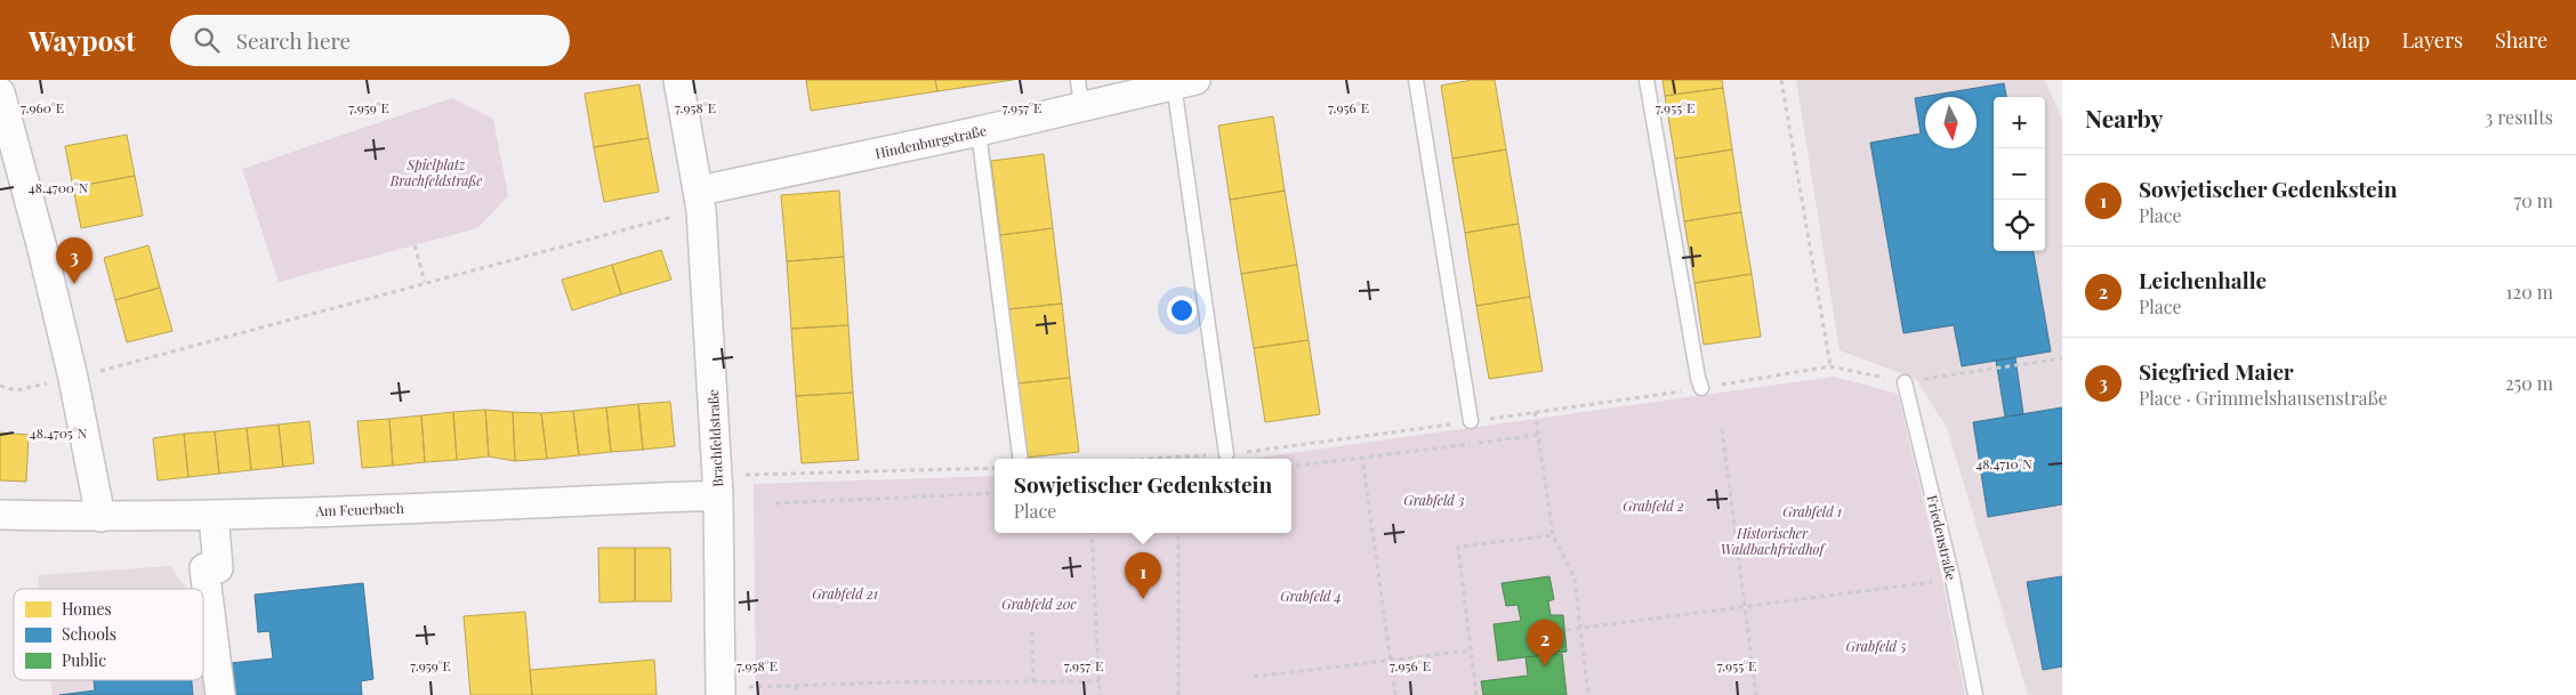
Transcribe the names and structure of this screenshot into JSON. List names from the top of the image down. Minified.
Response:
{"streets":{"street":["Hindenburgstraße","Brachfeldstraße","Am Feuerbach"],"lane":["Friedenstraße"]},"crossings":[["Hindenburgstraße","Brachfeldstraße"],["Brachfeldstraße","Am Feuerbach"]],"parks":["Spielplatz Brachfeldstraße","Grabfeld 3","Grabfeld 2","Grabfeld 1","Historischer Waldbachfriedhof","Grabfeld 21","Grabfeld 4","Grabfeld 20c","Grabfeld 5"],"legend":["Homes","Schools","Public"],"north":"bottom","page":{"header":"Waypost","search":"Search here","nav":["Map","Layers","Share"],"heading":["Nearby","3 results"],"map_buttons":["+","−"],"list":[{"mark":"1","name":"Sowjetischer Gedenkstein","note":"Place","value":"70 m"},{"mark":"2","name":"Leichenhalle","note":"Place","value":"120 m"},{"mark":"3","name":"Siegfried Maier","note":"Place · Grimmelshausenstraße","value":"250 m"}],"pins":["3","1","2"],"popup":["Sowjetischer Gedenkstein","Place"]},"coordinates":["7.960°E","7.959°E","7.958°E","7.957°E","7.956°E","7.955°E","48.4700°N","48.4705°N","48.4710°N"]}
